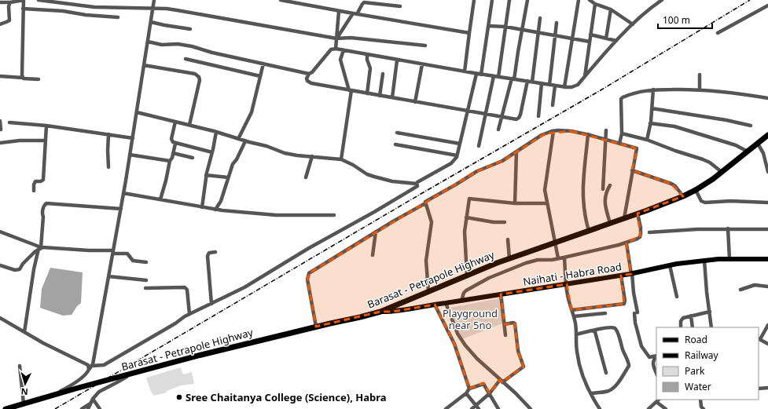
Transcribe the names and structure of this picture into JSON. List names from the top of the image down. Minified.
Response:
{"streets":{"highway":["Barasat - Petrapole Highway"],"main road":["Naihati - Habra Road"]},"crossings":[["Naihati - Habra Road","Barasat - Petrapole Highway"]],"parks":["Playground near 5no"],"places":["Sree Chaitanya College (Science), Habra"],"legend":["Road","Railway","Park","Water"],"scale_bar":"100 m","north":"bottom"}
